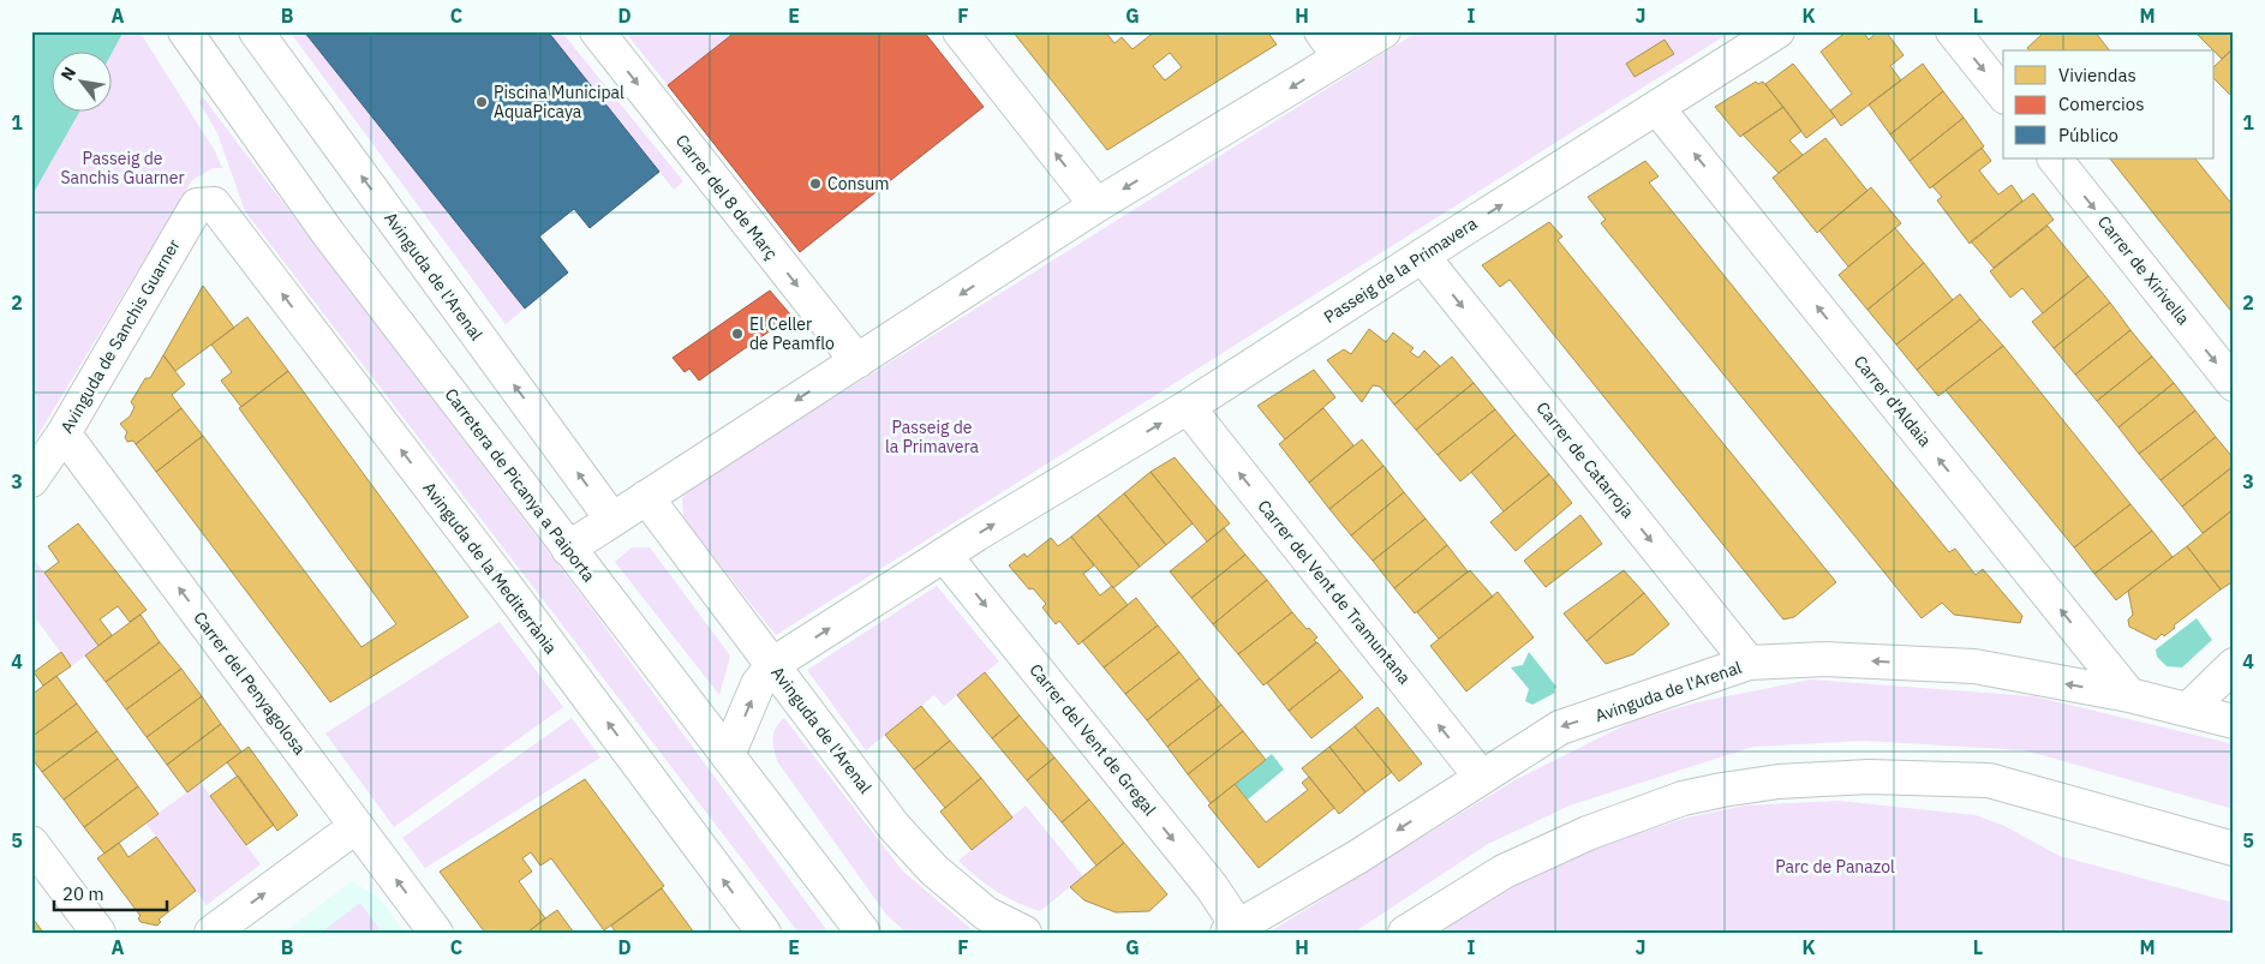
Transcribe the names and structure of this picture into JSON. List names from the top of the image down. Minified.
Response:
{"streets":{"street":["Carrer del 8 de Març","Passeig de la Primavera","Carrer de Xirivella","Avinguda de l'Arenal","Avinguda de Sanchis Guarner","Carrer d'Aldaia","Carrer de Catarroja","Carretera de Picanya a Paiporta","Avinguda de la Mediterrània","Carrer del Vent de Tramuntana","Carrer del Penyagolosa","Carrer del Vent de Gregal"]},"crossings":[["Passeig de la Primavera","Avinguda de l'Arenal"],["Passeig de la Primavera","Carrer d'Aldaia"],["Passeig de la Primavera","Carrer de Catarroja"],["Passeig de la Primavera","Carretera de Picanya a Paiporta"],["Passeig de la Primavera","Carrer del Vent de Tramuntana"],["Passeig de la Primavera","Carrer del Vent de Gregal"],["Avinguda de l'Arenal","Carrer d'Aldaia"],["Avinguda de l'Arenal","Carrer de Catarroja"],["Avinguda de l'Arenal","Carrer del Vent de Tramuntana"],["Avinguda de l'Arenal","Carrer del Vent de Gregal"],["Avinguda de Sanchis Guarner","Avinguda de la Mediterrània"],["Avinguda de Sanchis Guarner","Carrer del Penyagolosa"]],"one_way":["Carrer de Xirivella","Carrer d'Aldaia","Carrer de Catarroja","Avinguda de la Mediterrània","Carrer del Vent de Tramuntana","Carrer del Penyagolosa","Carrer del Vent de Gregal"],"parks":["Passeig de Sanchis Guarner","Passeig de la Primavera","Parc de Panazol"],"places":["Piscina Municipal AquaPicaya","Consum","El Celler de Peamflo"],"legend":["Viviendas","Comercios","Público"],"scale_bar":"20 m","north":"top left","grid":{"columns":["A","B","C","D","E","F","G","H","I","J","K","L","M"],"rows":["1","2","3","4","5"]}}
